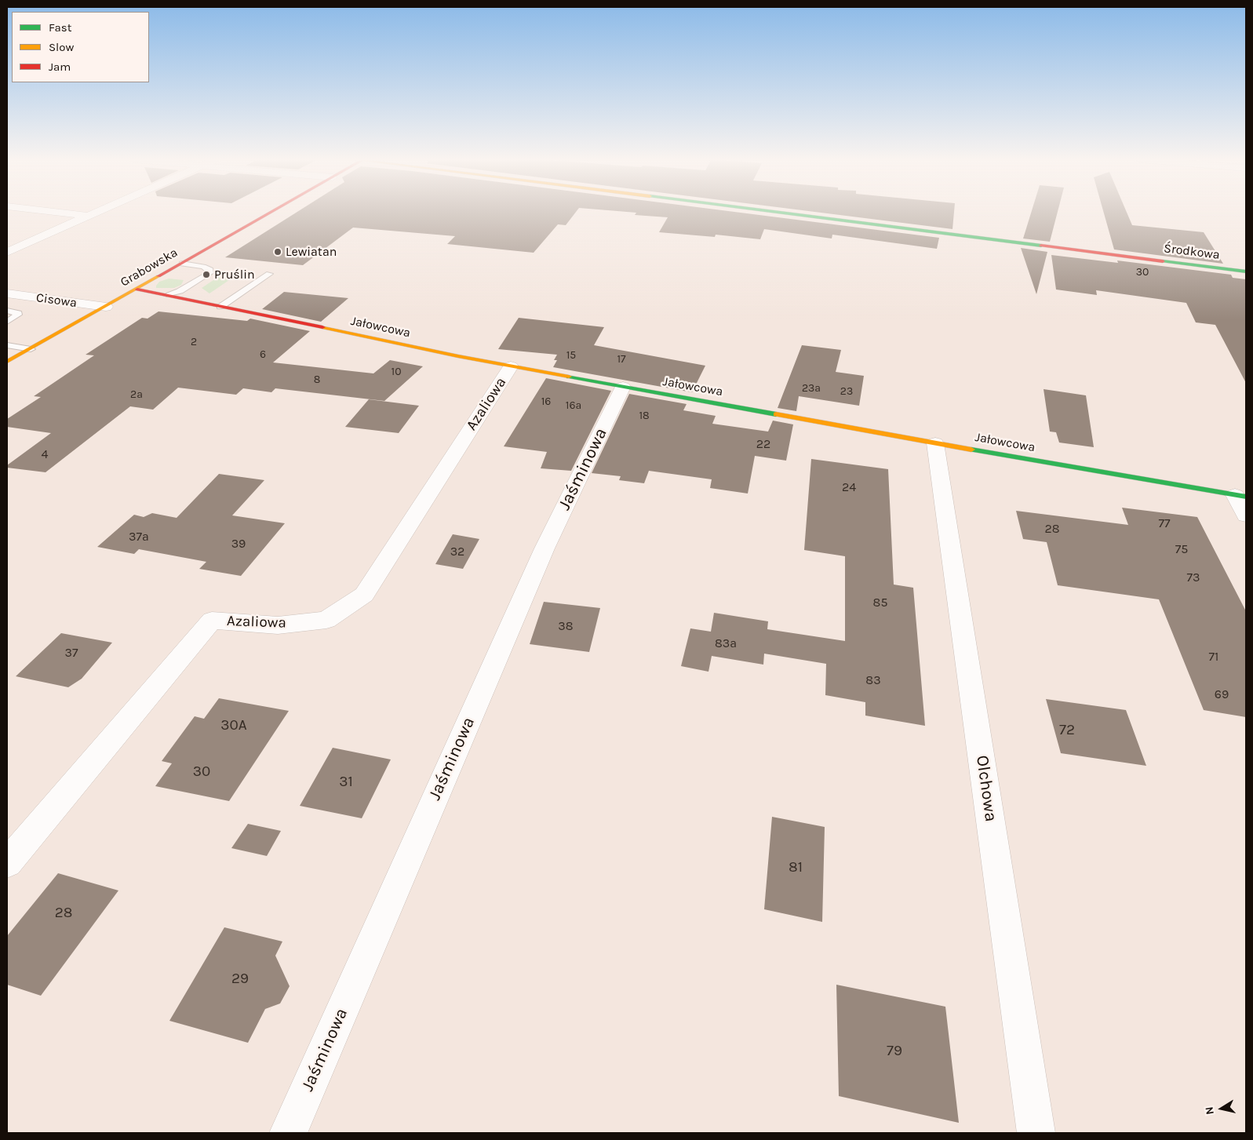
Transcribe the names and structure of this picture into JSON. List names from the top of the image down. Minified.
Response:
{"streets":{"street":["Środkowa","Grabowska","Cisowa","Jałowcowa","Azaliowa","Jaśminowa","Olchowa"]},"crossings":[["Grabowska","Cisowa"],["Grabowska","Jałowcowa"],["Jałowcowa","Azaliowa"],["Jałowcowa","Jaśminowa"],["Jałowcowa","Olchowa"]],"places":["Lewiatan","Pruślin"],"house_numbers":["30","2","6","15","17","10","8","23a","23","2a","16","16a","18","22","4","24","77","28","37a","39","75","32","73","85","38","83a","37","71","83","69","30A","72","30","31","81","28","29","79"],"legend":["Fast","Slow","Jam"],"north":"left"}
